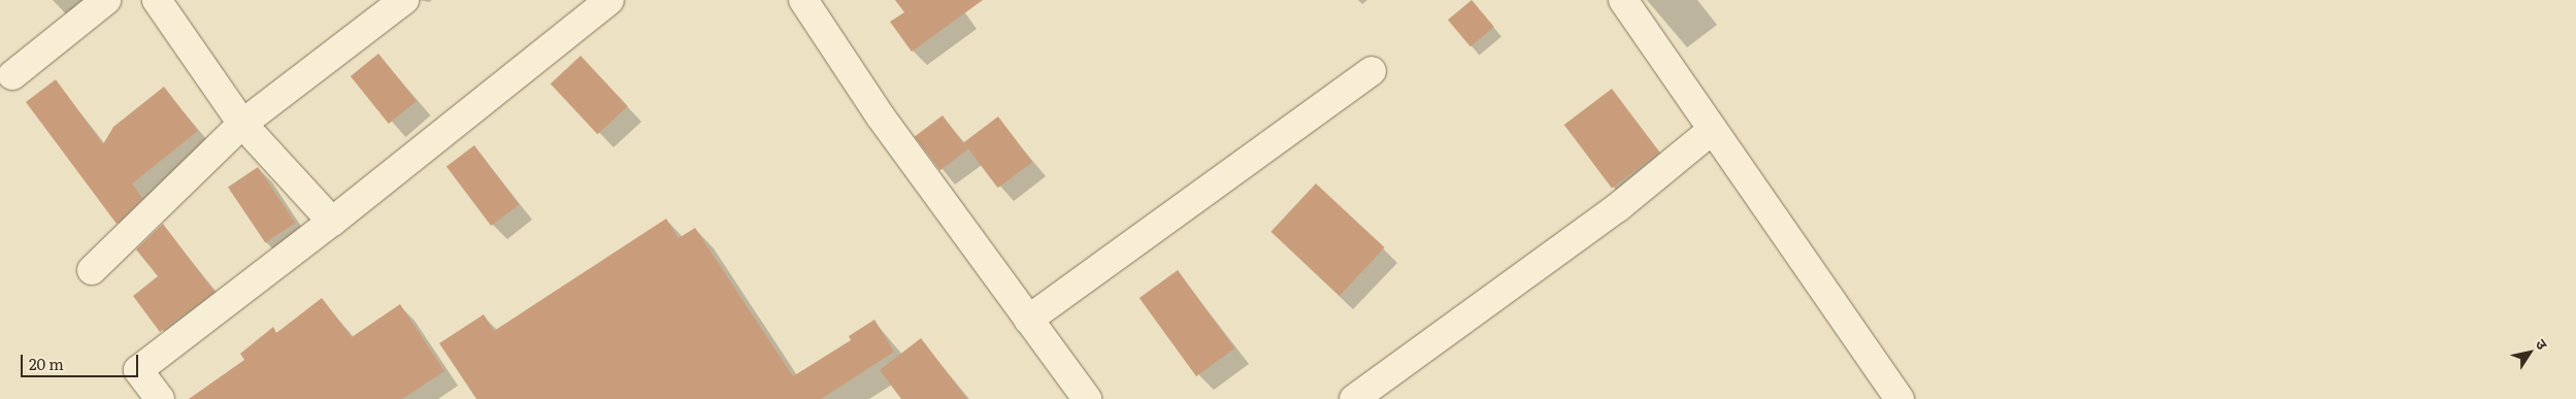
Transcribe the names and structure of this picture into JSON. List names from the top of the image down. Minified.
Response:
{"scale_bar":"20 m","north":"top right"}
